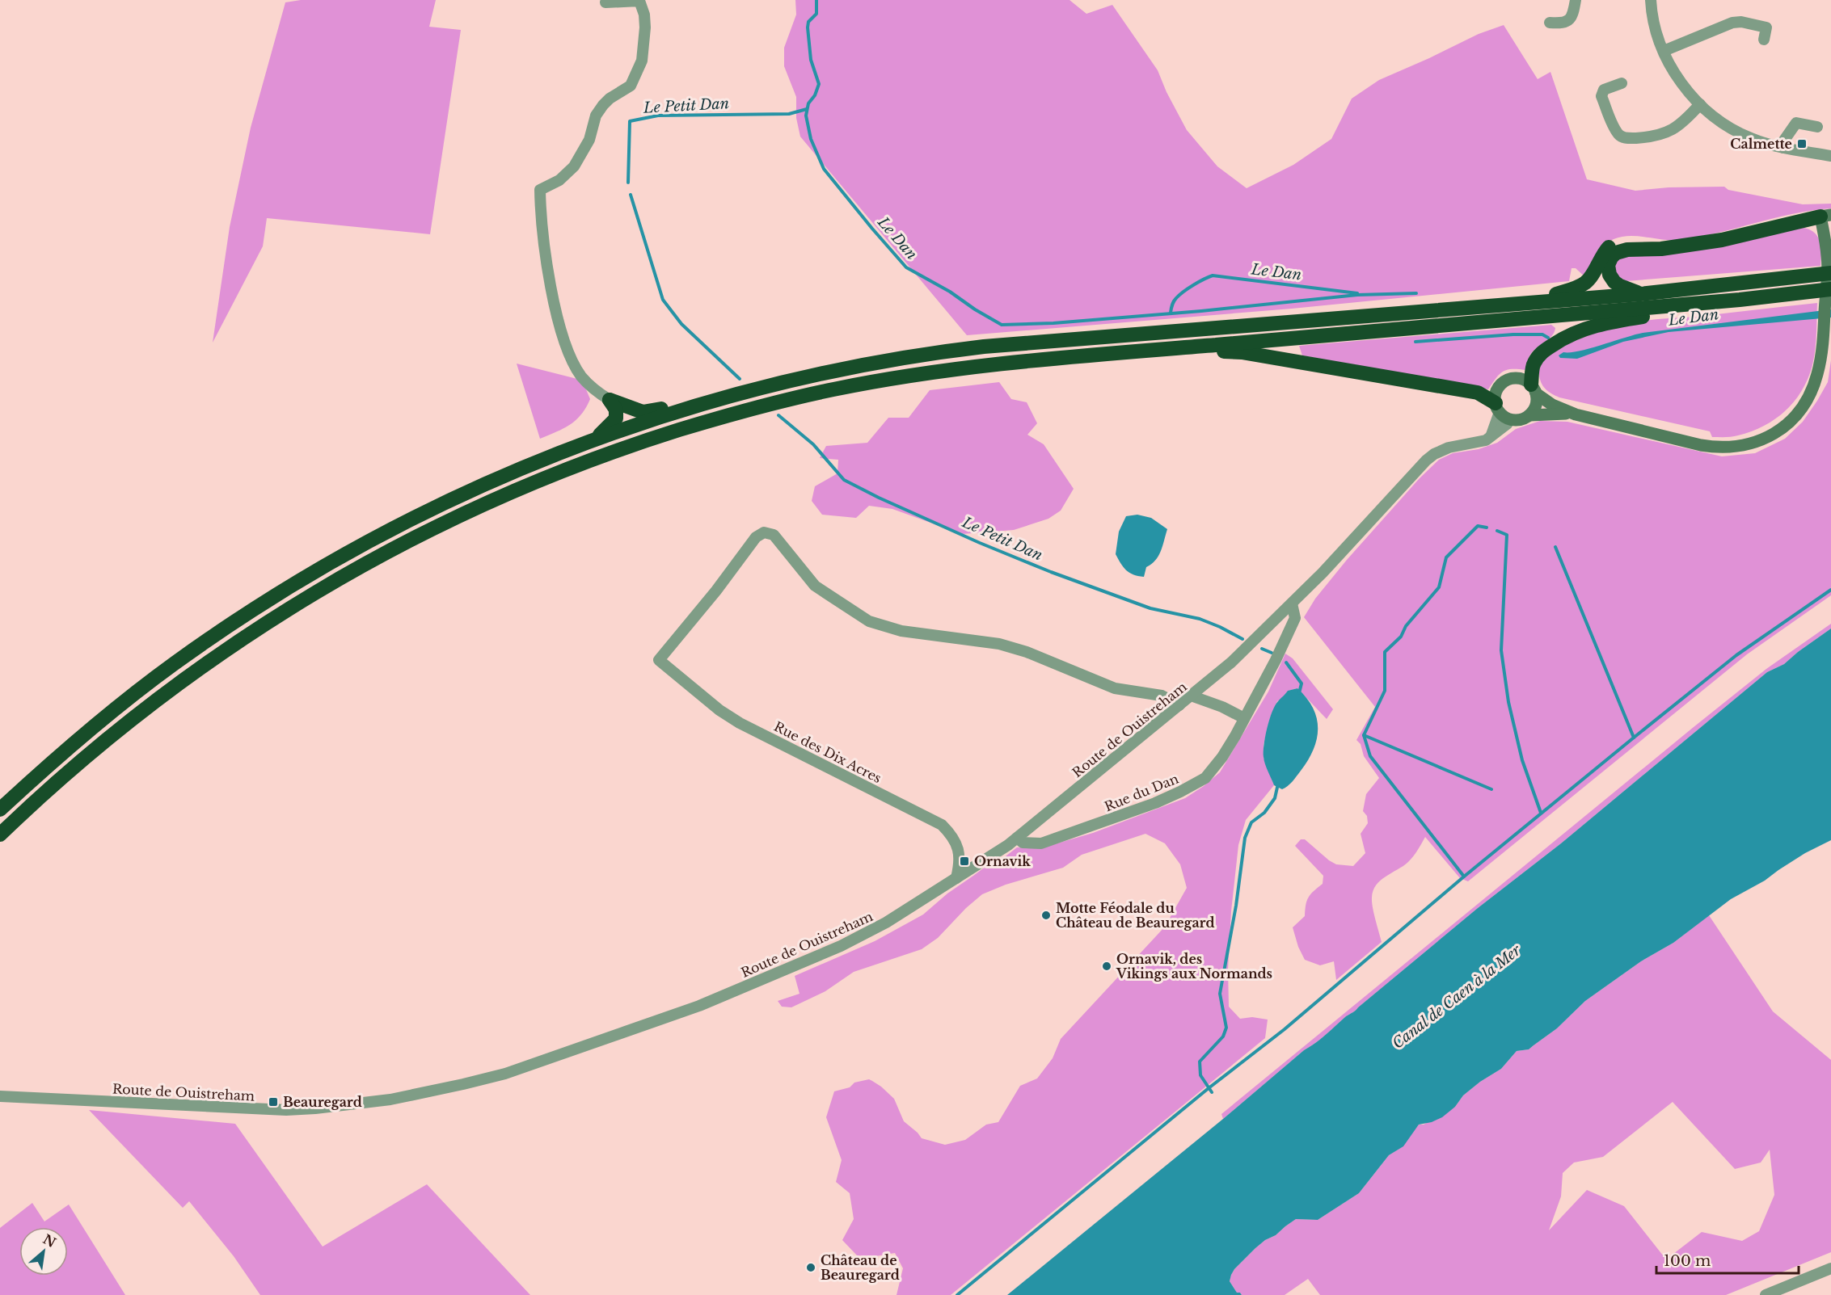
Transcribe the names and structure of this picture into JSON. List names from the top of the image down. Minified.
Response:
{"streets":{"street":["Route de Ouistreham","Rue des Dix Acres","Rue du Dan"]},"crossings":[["Route de Ouistreham","Rue des Dix Acres"],["Route de Ouistreham","Rue du Dan"]],"water":["Le Petit Dan","Le Dan","Canal de Caen à la Mer"],"places":{"transit":["Calmette","Ornavik","Beauregard"],"other":["Motte Féodale du Château de Beauregard","Ornavik, des Vikings aux Normands","Château de Beauregard"]},"scale_bar":"100 m","north":"top right"}
